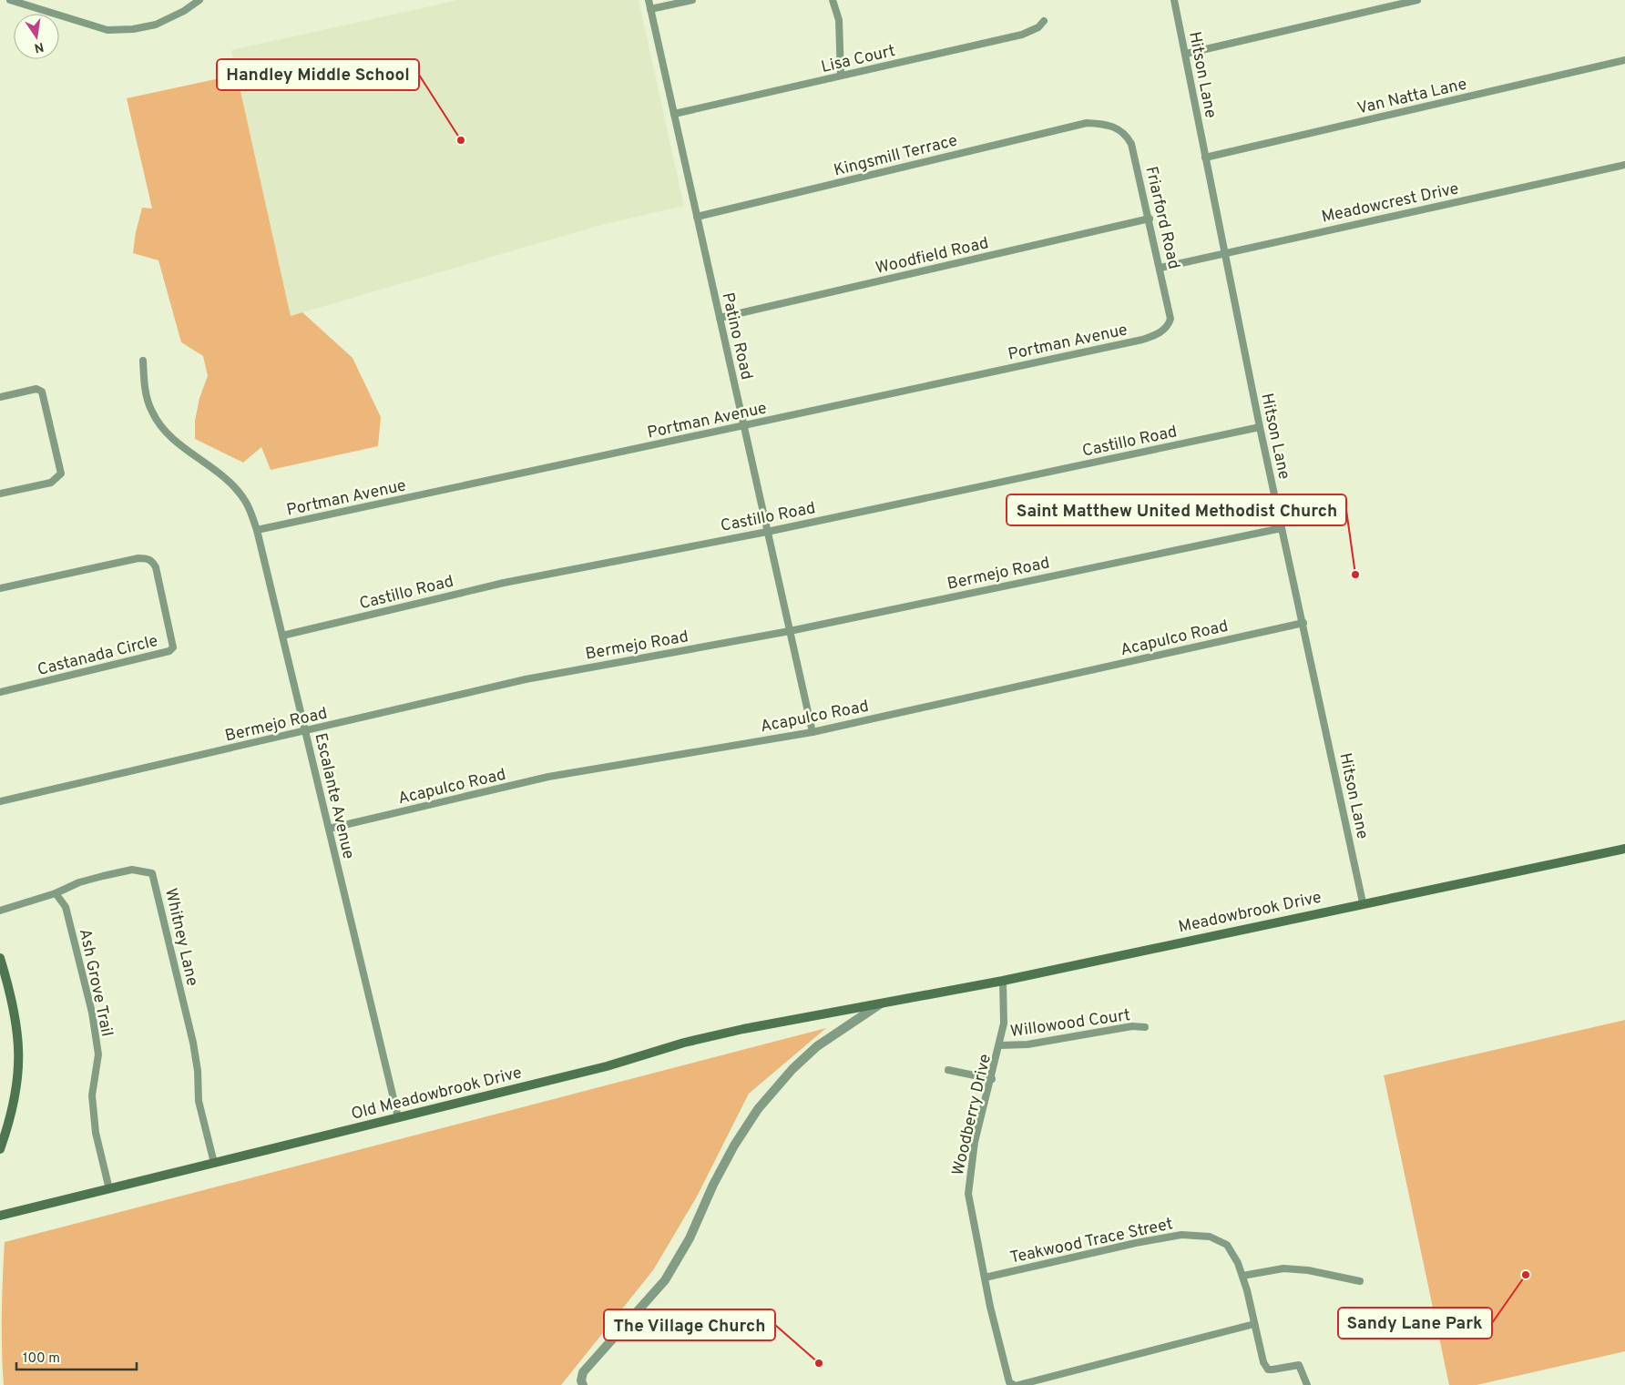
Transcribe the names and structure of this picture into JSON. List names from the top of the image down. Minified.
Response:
{"streets":{"main road":["Meadowbrook Drive","Old Meadowbrook Drive"],"street":["Lisa Court","Hitson Lane","Van Natta Lane","Kingsmill Terrace","Meadowcrest Drive","Friarford Road","Woodfield Road","Patino Road","Portman Avenue","Castillo Road","Bermejo Road","Acapulco Road","Castanada Circle","Escalante Avenue","Whitney Lane","Ash Grove Trail","Willowood Court","Woodberry Drive","Teakwood Trace Street"]},"crossings":[["Lisa Court","Patino Road"],["Hitson Lane","Van Natta Lane"],["Hitson Lane","Meadowcrest Drive"],["Hitson Lane","Castillo Road"],["Hitson Lane","Bermejo Road"],["Hitson Lane","Acapulco Road"],["Hitson Lane","Meadowbrook Drive"],["Kingsmill Terrace","Friarford Road"],["Kingsmill Terrace","Patino Road"],["Meadowcrest Drive","Friarford Road"],["Friarford Road","Woodfield Road"],["Friarford Road","Portman Avenue"],["Woodfield Road","Patino Road"],["Patino Road","Portman Avenue"],["Patino Road","Castillo Road"],["Patino Road","Bermejo Road"],["Patino Road","Acapulco Road"],["Portman Avenue","Escalante Avenue"],["Castillo Road","Escalante Avenue"],["Bermejo Road","Escalante Avenue"],["Acapulco Road","Escalante Avenue"],["Escalante Avenue","Old Meadowbrook Drive"],["Meadowbrook Drive","Old Meadowbrook Drive"],["Meadowbrook Drive","Woodberry Drive"],["Whitney Lane","Ash Grove Trail"],["Whitney Lane","Old Meadowbrook Drive"],["Ash Grove Trail","Old Meadowbrook Drive"],["Willowood Court","Woodberry Drive"],["Woodberry Drive","Teakwood Trace Street"]],"places":["Handley Middle School","Saint Matthew United Methodist Church","Sandy Lane Park","The Village Church"],"scale_bar":"100 m","north":"bottom"}
